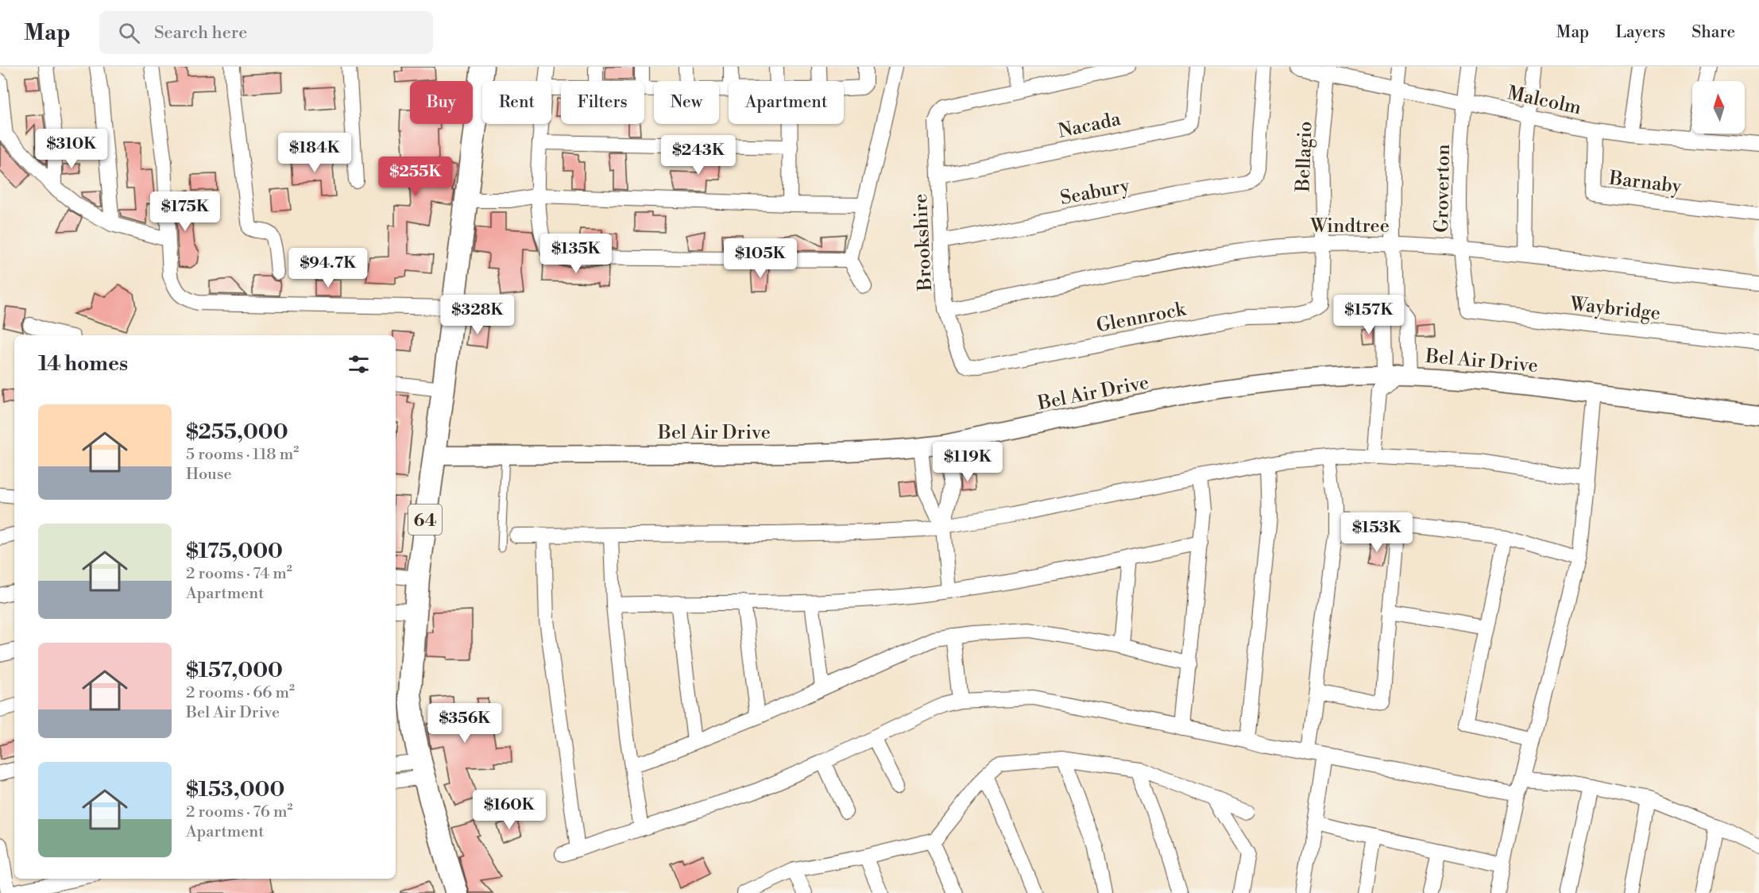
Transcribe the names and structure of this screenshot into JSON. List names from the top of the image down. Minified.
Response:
{"streets":{"main road":["64"],"street":["Malcolm","Nacada","Bellagio","Barnaby","Groverton","Seabury","Windtree","Brookshire","Waybridge","Glennrock","Bel Air Drive"]},"crossings":[["Malcolm","Bellagio"],["Malcolm","Barnaby"],["Malcolm","Groverton"],["Nacada","Brookshire"],["Bellagio","Windtree"],["Bellagio","Glennrock"],["Groverton","Windtree"],["Groverton","Waybridge"],["Seabury","Brookshire"],["Windtree","Brookshire"],["Brookshire","Glennrock"],["Bel Air Drive","64"]],"north":"top","page":{"header":"Map","search":"Search here","nav":["Map","Layers","Share"],"chip":["Buy","Rent","Filters","New","Apartment"],"price":["$310K","$184K","$243K","$255K","$175K","$135K","$105K","$94.7K","$328K","$157K","$119K","$153K","$356K","$160K"],"heading":"14 homes","list":[{"name":"$255,000","note":"5 rooms · 118 m² · House"},{"name":"$175,000","note":"2 rooms · 74 m² · Apartment"},{"name":"$157,000","note":"2 rooms · 66 m² · Bel Air Drive"},{"name":"$153,000","note":"2 rooms · 76 m² · Apartment"}]}}
